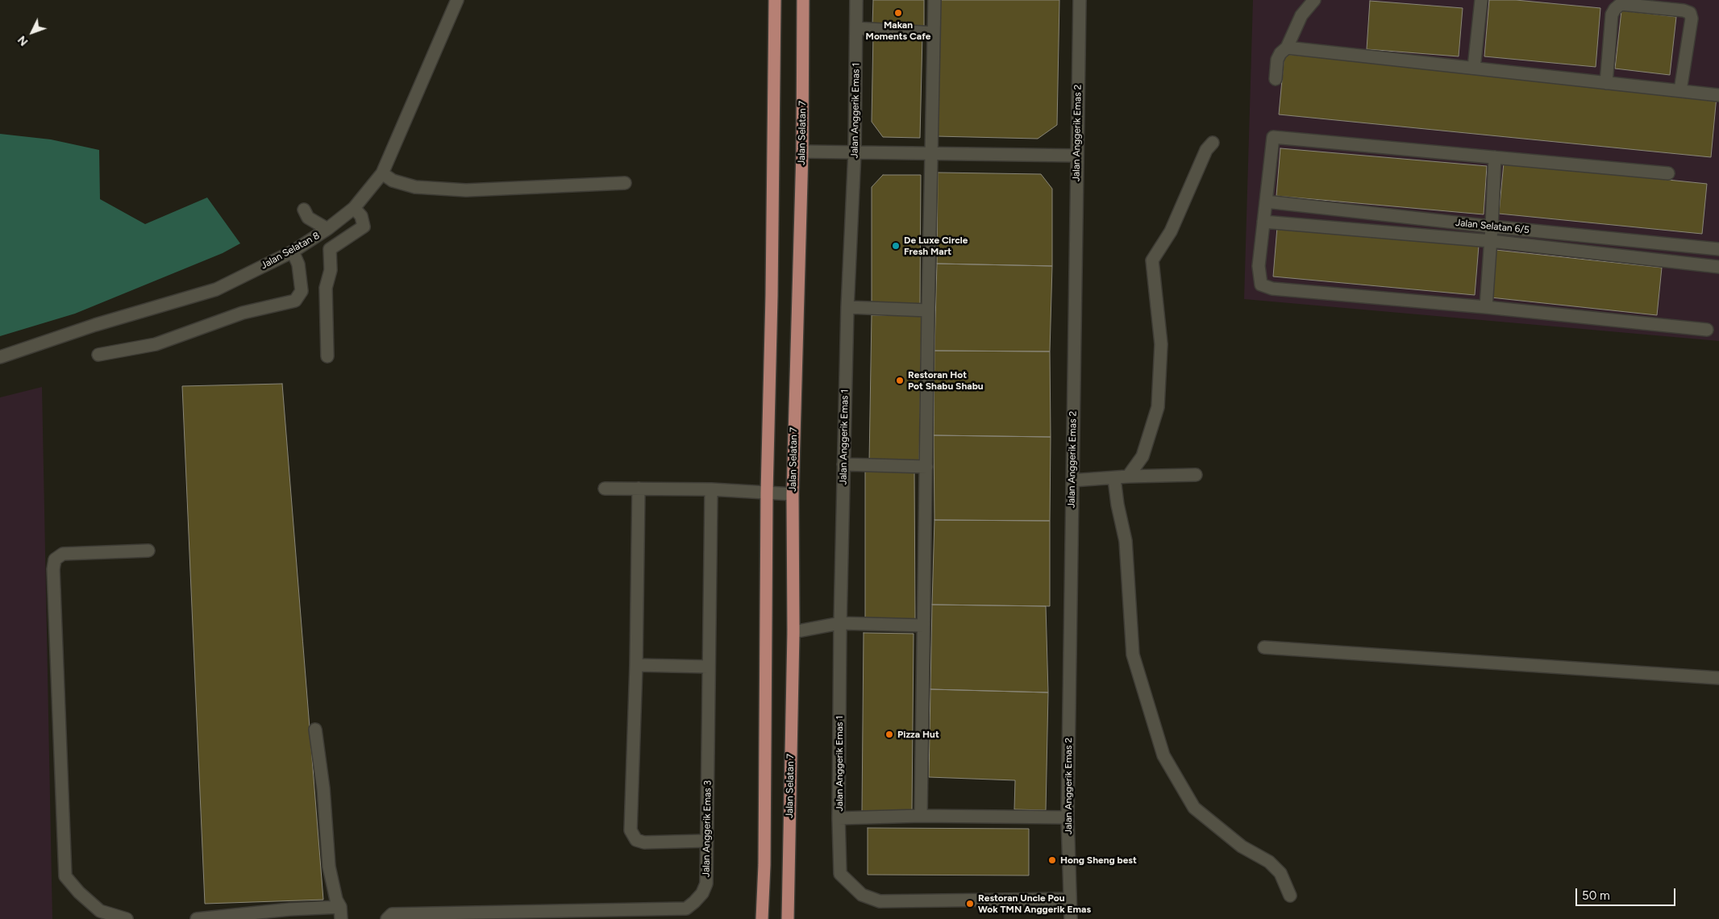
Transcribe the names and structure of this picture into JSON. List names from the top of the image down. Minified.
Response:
{"streets":{"main road":["Jalan Selatan 7"],"street":["Jalan Anggerik Emas 1","Jalan Anggerik Emas 2","Jalan Selatan 6/5","Jalan Selatan 8","Jalan Anggerik Emas 3"]},"crossings":[["Jalan Anggerik Emas 1","Jalan Anggerik Emas 2"]],"places":["Makan Moments Cafe","De Luxe Circle Fresh Mart","Restoran Hot Pot Shabu Shabu","Pizza Hut","Hong Sheng best","Restoran Uncle Pou Wok TMN Anggerik Emas"],"scale_bar":"50 m","north":"bottom left"}
